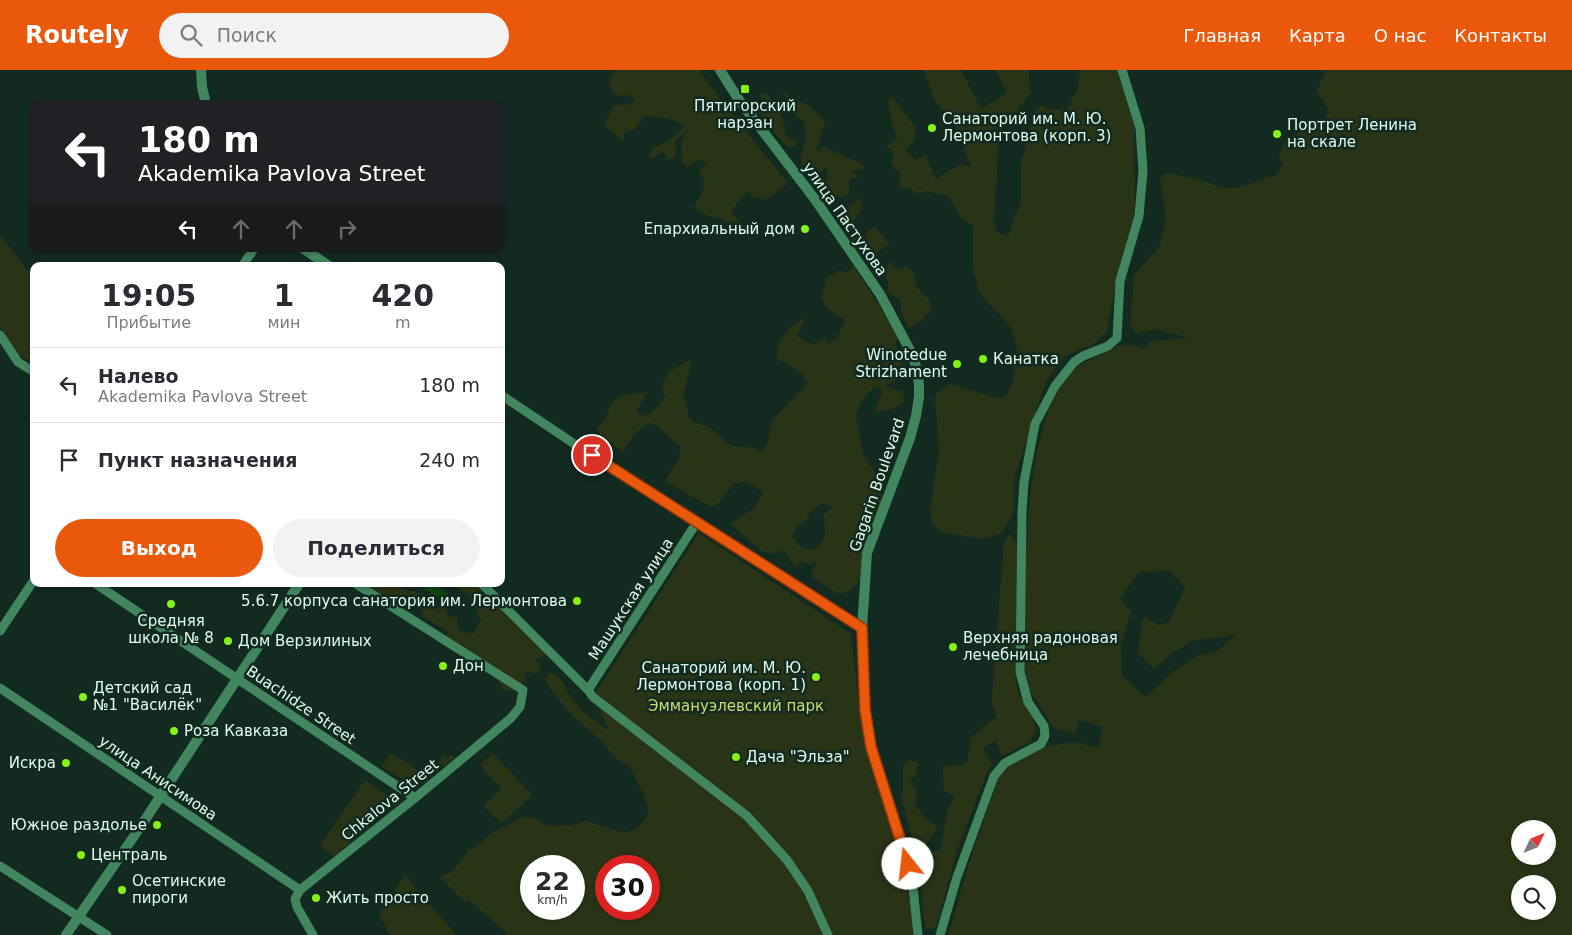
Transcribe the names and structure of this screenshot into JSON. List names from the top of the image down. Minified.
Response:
{"streets":{"street":["улица Пастухова","Gagarin Boulevard","Машукская улица","Buachidze Street","улица Анисимова","Chkalova Street"]},"crossings":[["улица Пастухова","Gagarin Boulevard"],["Buachidze Street","Chkalova Street"],["улица Анисимова","Chkalova Street"]],"parks":["Эммануэлевский парк"],"places":{"transit":["Пятигорский нарзан"],"other":["Санаторий им. М. Ю. Лермонтова (корп. 3)","Портрет Ленина на скале","Епархиальный дом","Канатка","Winоtedue Strizhament","5.6.7 корпуса санатория им. Лермонтова","Средняя школа № 8","Дом Верзилиных","Верхняя радоновая лечебница","Дон","Санаторий им. М. Ю. Лермонтова (корп. 1)","Детский сад №1 \"Василёк\"","Роза Кавказа","Дача \"Эльза\"","Искра","Южное раздолье","Централь","Осетинские пироги","Жить просто"]},"north":"top right","page":{"header":"Routely","search":"Поиск","nav":["Главная","Карта","О нас","Контакты"],"turn":["180 m","Akademika Pavlova Street"],"eta":["19:05","Прибытие","1","мин","420","m"],"list":[{"name":"Налево","note":"Akademika Pavlova Street","value":"180 m"},{"name":"Пункт назначения","value":"240 m"}],"buttons":["Выход","Поделиться"],"speed":"22 km/h","limit":"30"}}
